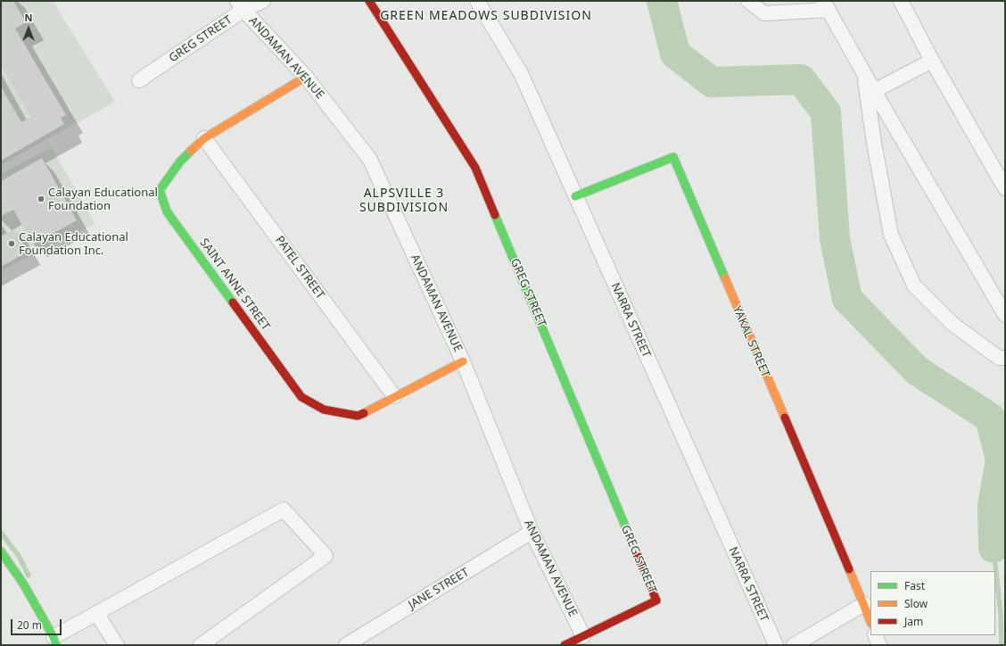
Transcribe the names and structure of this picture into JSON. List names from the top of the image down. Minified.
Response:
{"streets":{"street":["GREG STREET","ANDAMAN AVENUE","PATEL STREET","SAINT ANNE STREET","NARRA STREET","YAKAL STREET","JANE STREET"]},"crossings":[["GREG STREET","ANDAMAN AVENUE"],["ANDAMAN AVENUE","SAINT ANNE STREET"],["ANDAMAN AVENUE","JANE STREET"],["PATEL STREET","SAINT ANNE STREET"],["NARRA STREET","YAKAL STREET"]],"districts":["GREEN MEADOWS SUBDIVISION","ALPSVILLE 3 SUBDIVISION"],"places":["Calayan Educational Foundation","Calayan Educational Foundation Inc."],"legend":["Fast","Slow","Jam"],"scale_bar":"20 m","north":"top"}
